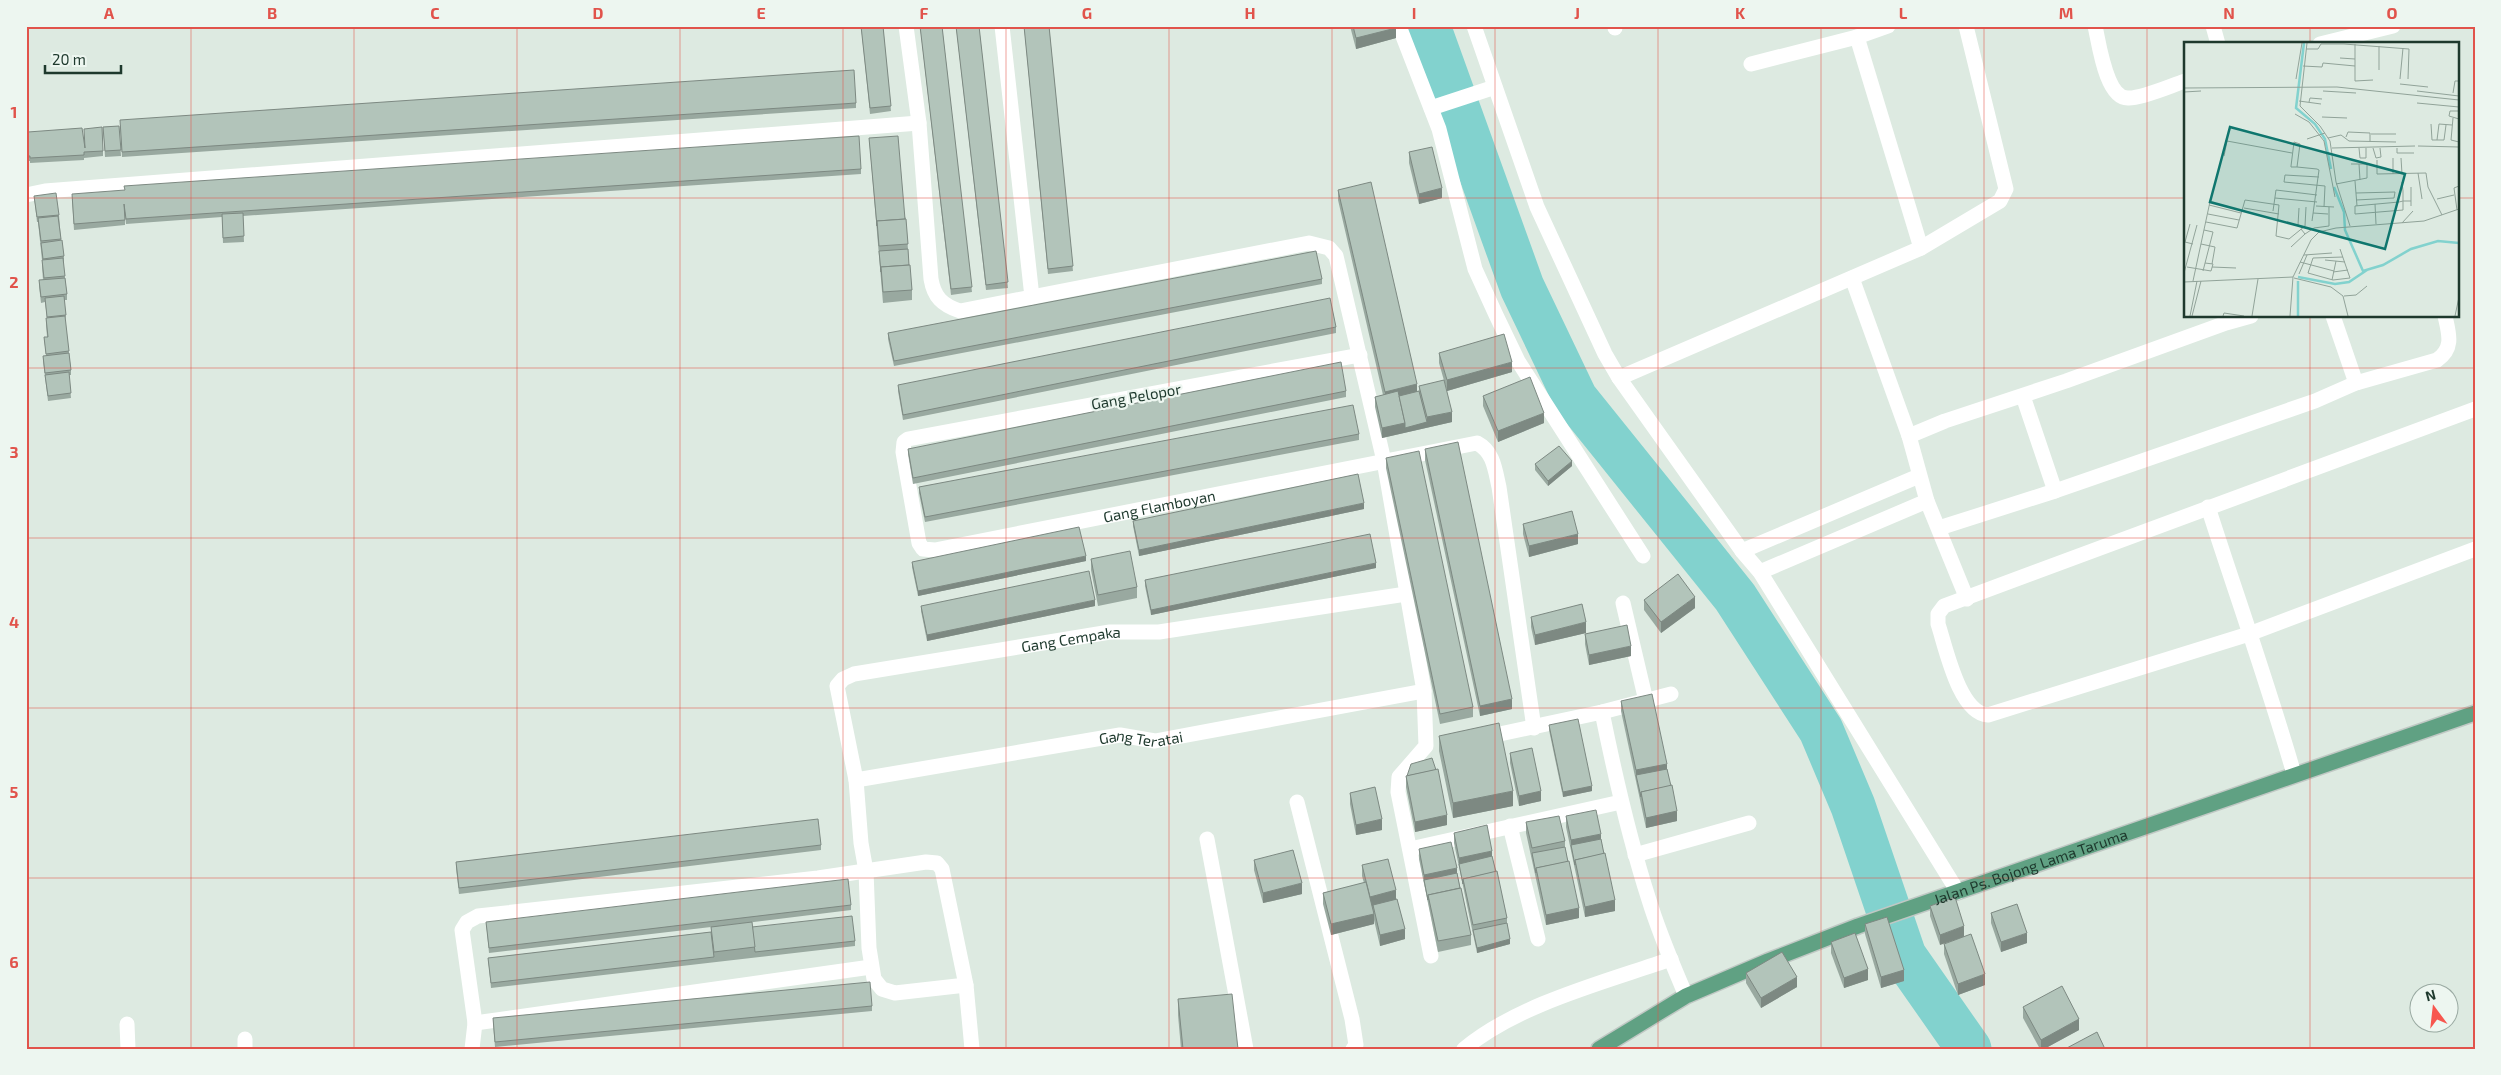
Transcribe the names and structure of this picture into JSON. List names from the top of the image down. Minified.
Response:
{"streets":{"main road":["Jalan Ps. Bojong Lama Taruma"],"street":["Gang Pelopor","Gang Flamboyan","Gang Cempaka","Gang Teratai"]},"crossings":[["Gang Pelopor","Gang Flamboyan"],["Gang Cempaka","Gang Teratai"]],"scale_bar":"20 m","north":"top","grid":{"columns":["A","B","C","D","E","F","G","H","I","J","K","L","M","N","O"],"rows":["1","2","3","4","5","6"]}}
